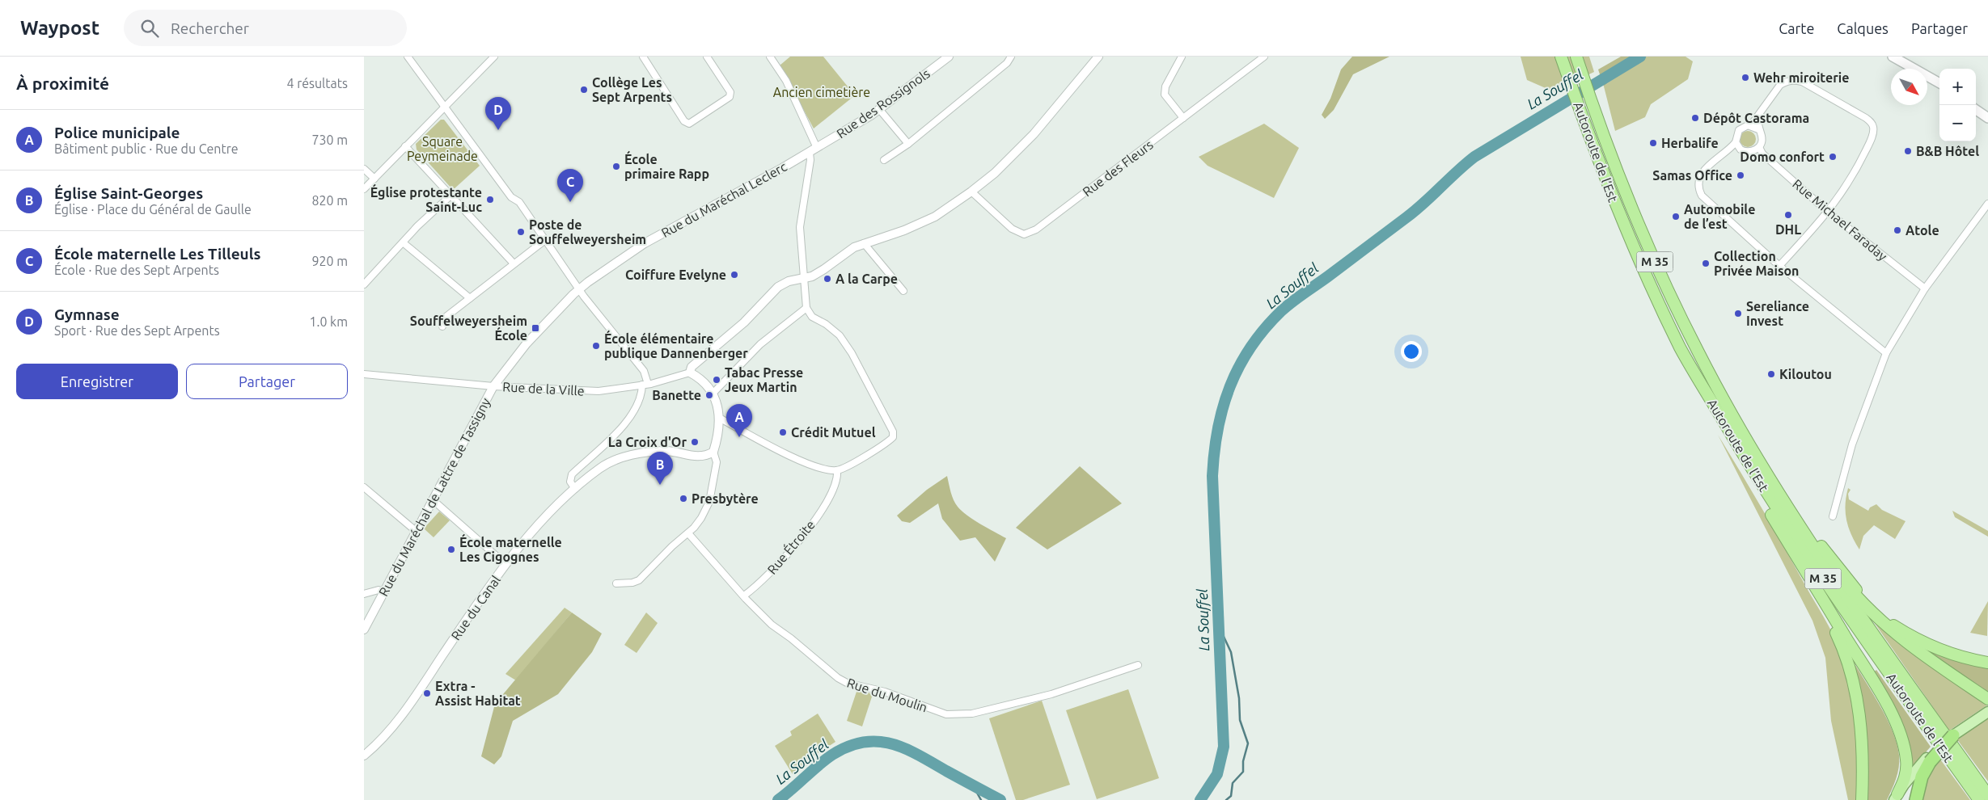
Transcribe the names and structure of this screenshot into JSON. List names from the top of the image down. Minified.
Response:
{"streets":{"highway":["Autoroute de l’Est","M 35"],"street":["Rue des Rossignols","Rue des Fleurs","Rue du Maréchal Leclerc","Rue Michael Faraday","Rue de la Ville","Rue du Maréchal de Lattre de Tassigny","Rue Étroite","Rue du Canal","Rue du Moulin"]},"crossings":[["Rue des Rossignols","Rue du Maréchal Leclerc"],["Rue du Maréchal Leclerc","Rue de la Ville"],["Rue du Maréchal Leclerc","Rue du Maréchal de Lattre de Tassigny"],["Rue de la Ville","Rue du Maréchal de Lattre de Tassigny"],["Rue Étroite","Rue du Moulin"]],"water":["La Souffel"],"parks":["Ancien cimetière","Square Peymeinade"],"places":{"other":["Wehr miroiterie","Collège Les Sept Arpents","Dépôt Castorama","Herbalife","B&B Hôtel","Domo confort","École primaire Rapp","Samas Office","Église protestante Saint-Luc","DHL","Automobile de l’est","Atole","Poste de Souffelweyersheim","Collection Privée Maison","Coiffure Evelyne","A la Carpe","Sereliance Invest","École élémentaire publique Dannenberger","Kiloutou","Tabac Presse Jeux Martin","Banette","Crédit Mutuel","La Croix d'Or","Presbytère","École maternelle Les Cigognes","Extra - Assist Habitat"],"transit":["Souffelweyersheim École"]},"north":"bottom right","page":{"header":"Waypost","search":"Rechercher","nav":["Carte","Calques","Partager"],"heading":["À proximité","4 résultats"],"map_buttons":["+","−"],"pins":["D","C","A","B"],"list":[{"mark":"A","name":"Police municipale","note":"Bâtiment public · Rue du Centre","value":"730 m"},{"mark":"B","name":"Église Saint-Georges","note":"Église · Place du Général de Gaulle","value":"820 m"},{"mark":"C","name":"École maternelle Les Tilleuls","note":"École · Rue des Sept Arpents","value":"920 m"},{"mark":"D","name":"Gymnase","note":"Sport · Rue des Sept Arpents","value":"1.0 km"}],"buttons":["Enregistrer","Partager"]}}
